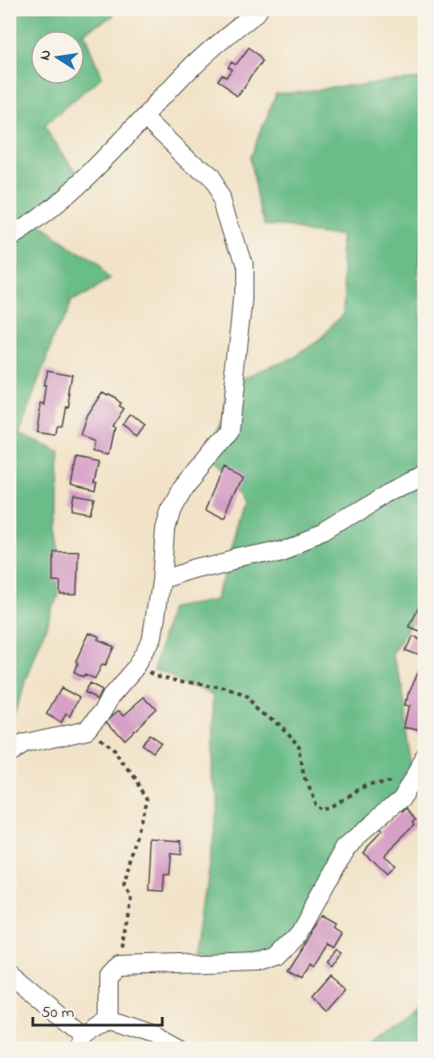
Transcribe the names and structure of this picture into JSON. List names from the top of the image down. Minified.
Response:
{"scale_bar":"50 m","north":"left"}
